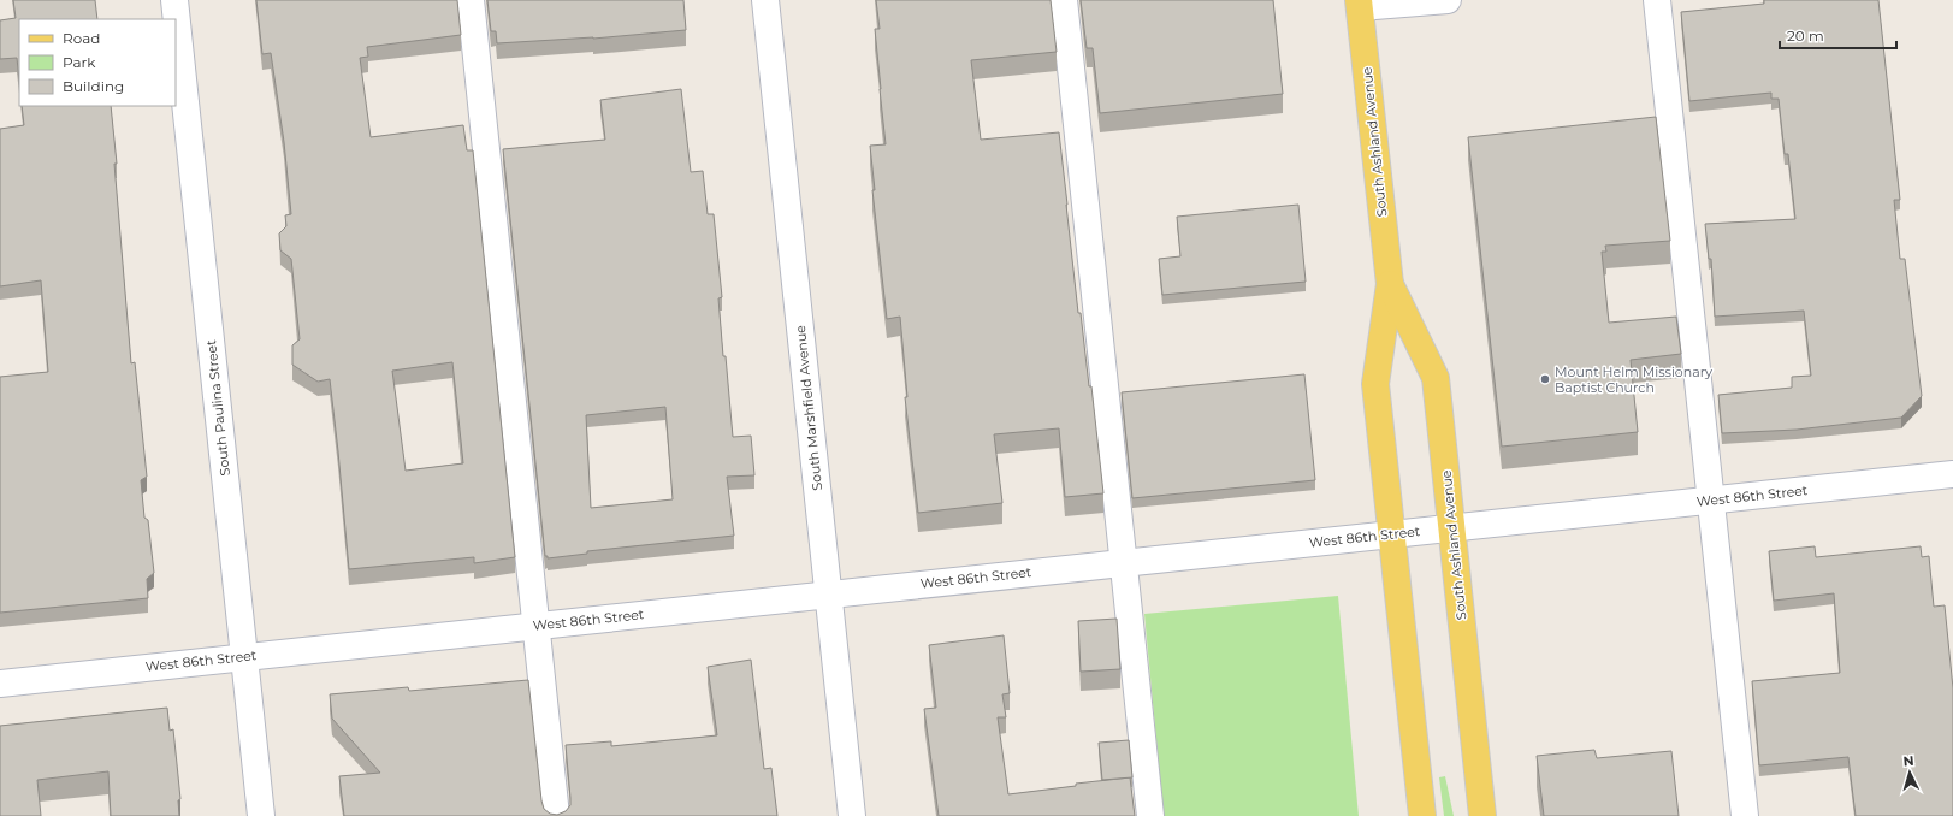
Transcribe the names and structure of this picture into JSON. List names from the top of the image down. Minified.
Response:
{"streets":{"main road":["South Ashland Avenue"],"street":["South Paulina Street","South Marshfield Avenue","West 86th Street"]},"crossings":[["South Ashland Avenue","West 86th Street"],["South Paulina Street","West 86th Street"],["South Marshfield Avenue","West 86th Street"]],"places":["Mount Helm Missionary Baptist Church"],"legend":["Road","Park","Building"],"scale_bar":"20 m","north":"top"}
